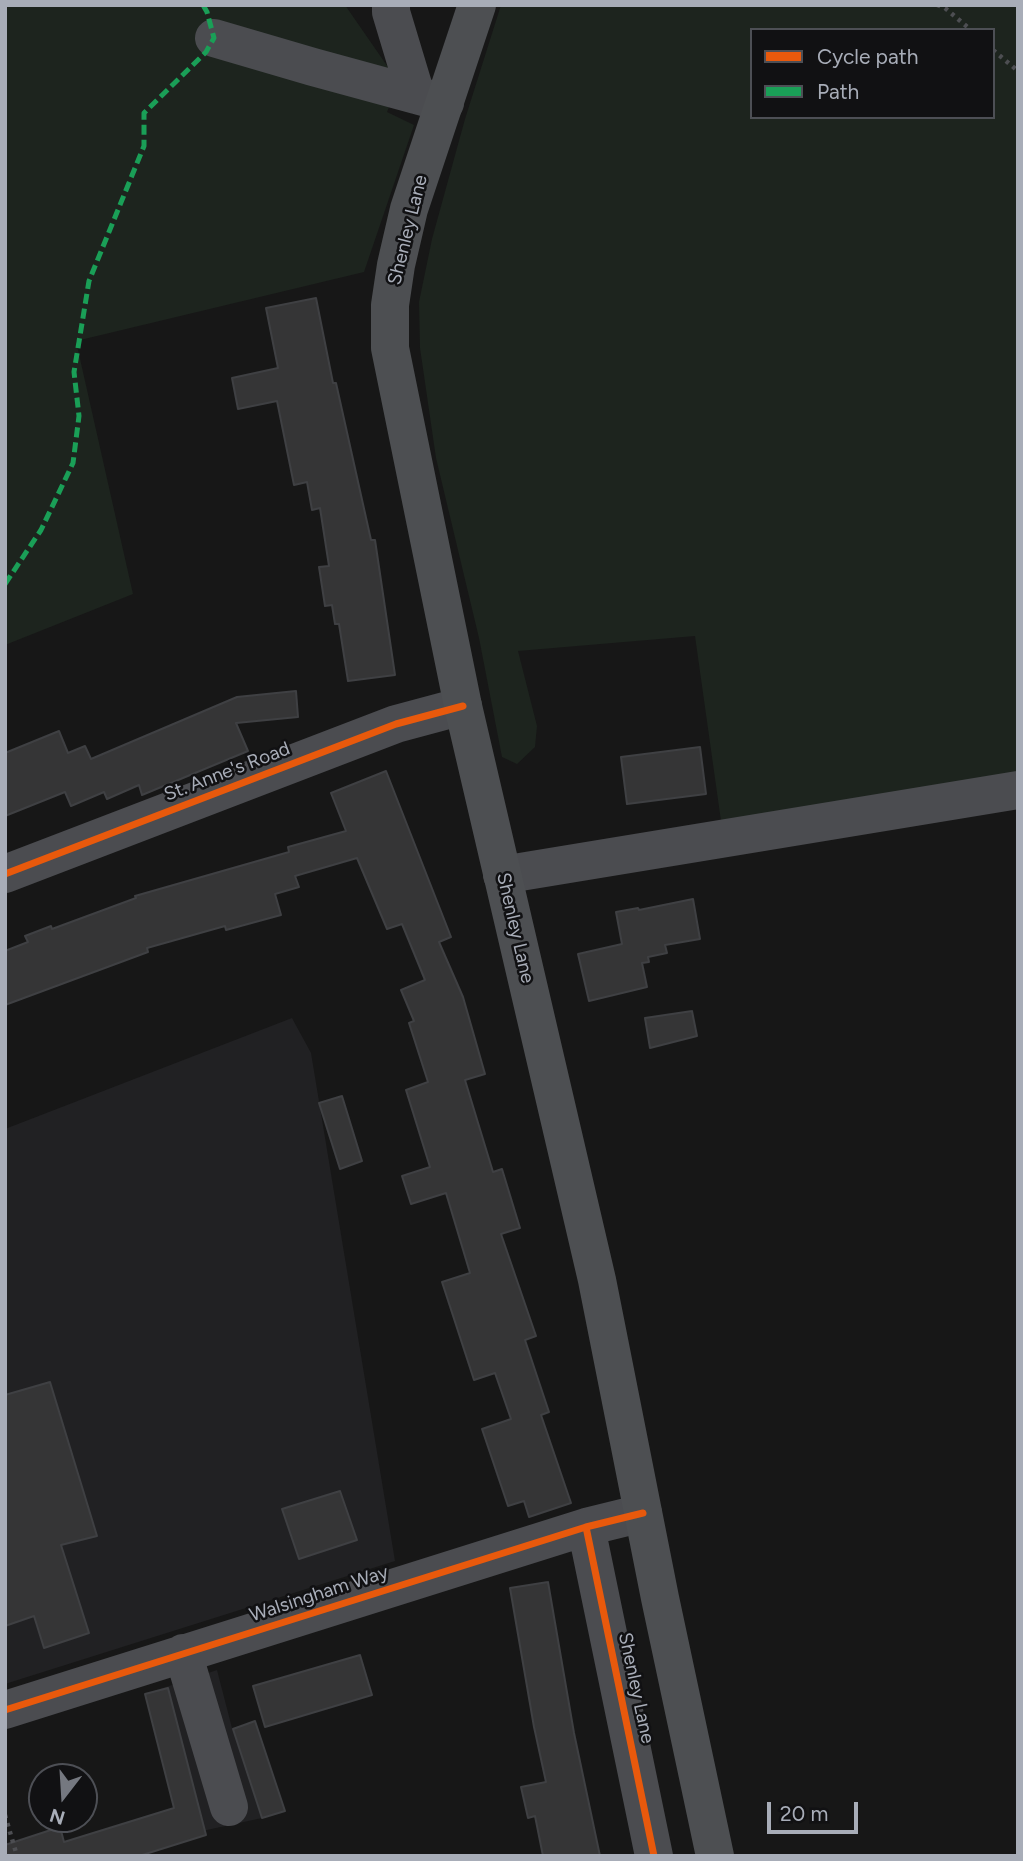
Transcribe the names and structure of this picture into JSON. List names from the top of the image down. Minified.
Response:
{"streets":{"main road":["Shenley Lane"],"street":["St. Anne's Road","Walsingham Way"]},"crossings":[["Shenley Lane","St. Anne's Road"],["Shenley Lane","Walsingham Way"]],"legend":["Cycle path","Path"],"scale_bar":"20 m","north":"bottom"}
